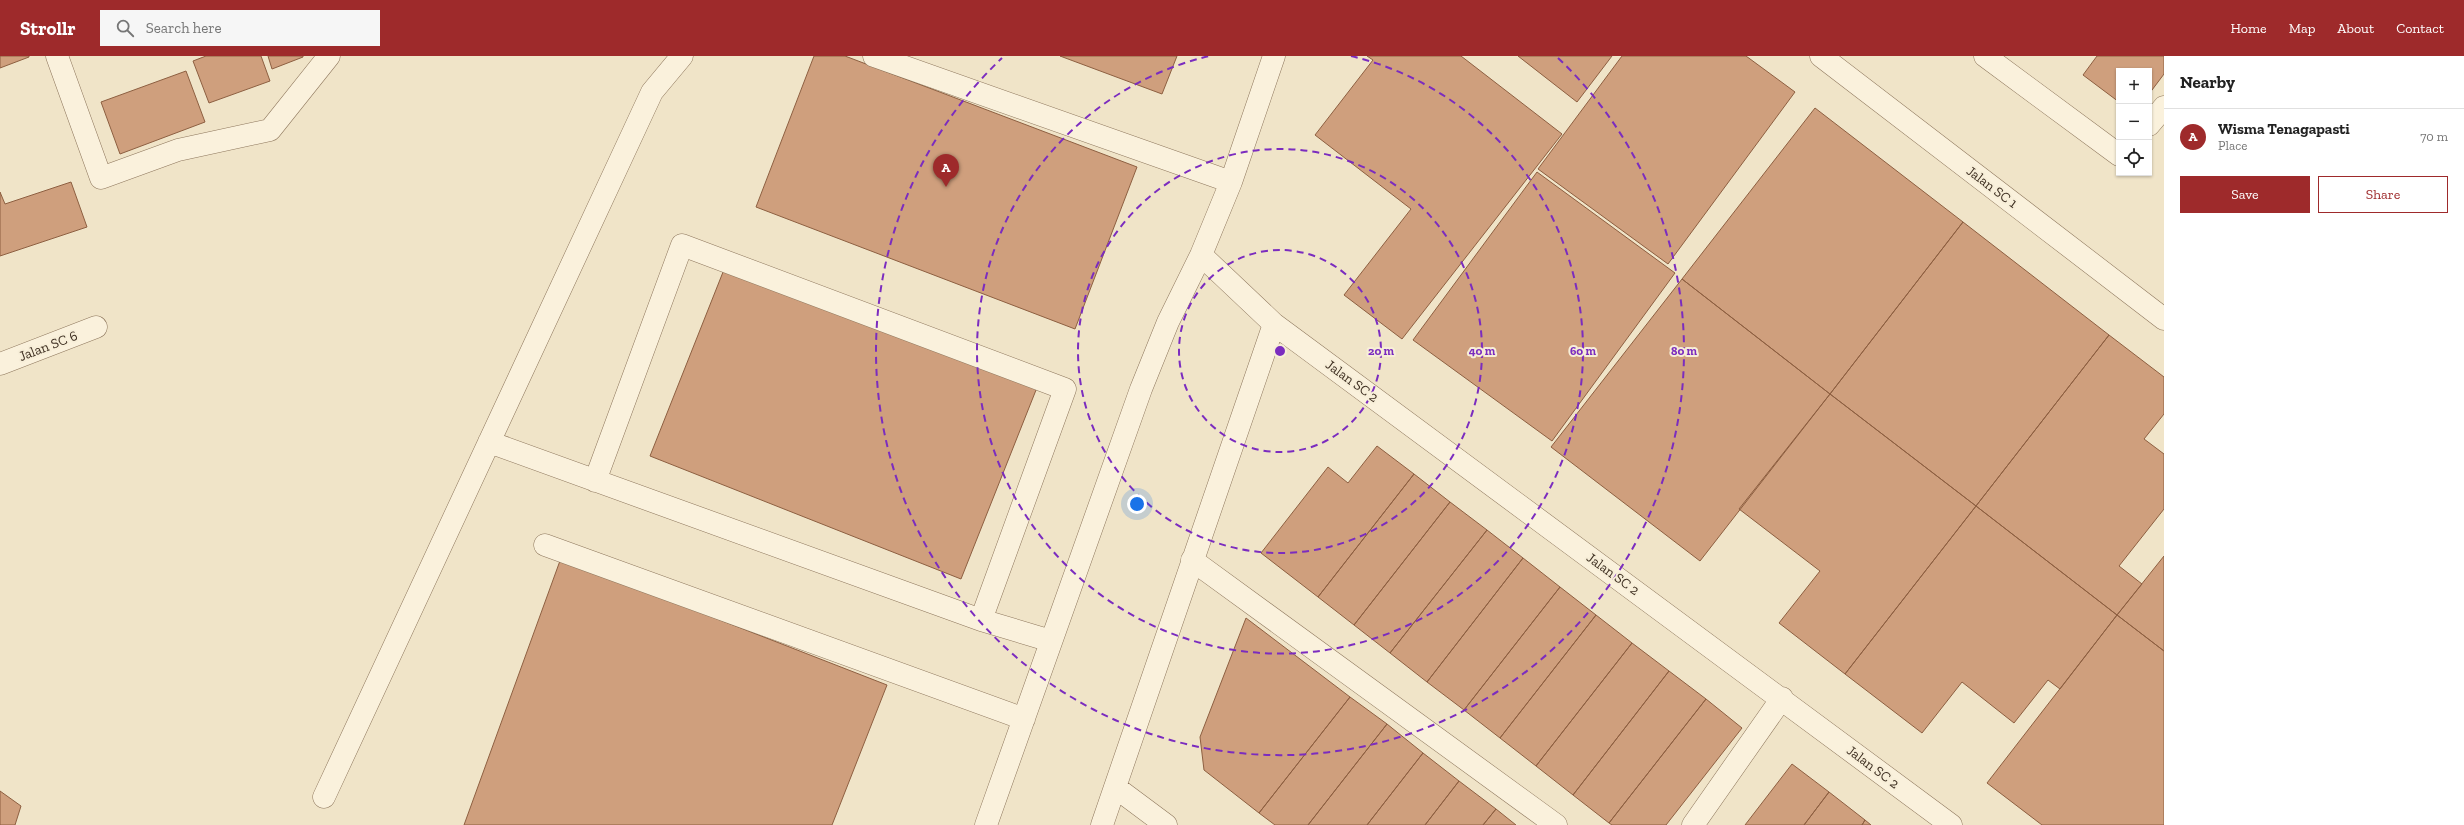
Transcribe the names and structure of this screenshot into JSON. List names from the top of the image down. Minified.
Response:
{"streets":{"street":["Jalan SC 1","Jalan SC 6","Jalan SC 2"]},"page":{"header":"Strollr","search":"Search here","nav":["Home","Map","About","Contact"],"heading":"Nearby","map_buttons":["+","−"],"list":[{"mark":"A","name":"Wisma Tenagapasti","note":"Place","value":"70 m"}],"pins":"A","buttons":["Save","Share"]},"rings":["20 m","40 m","60 m","80 m"]}
